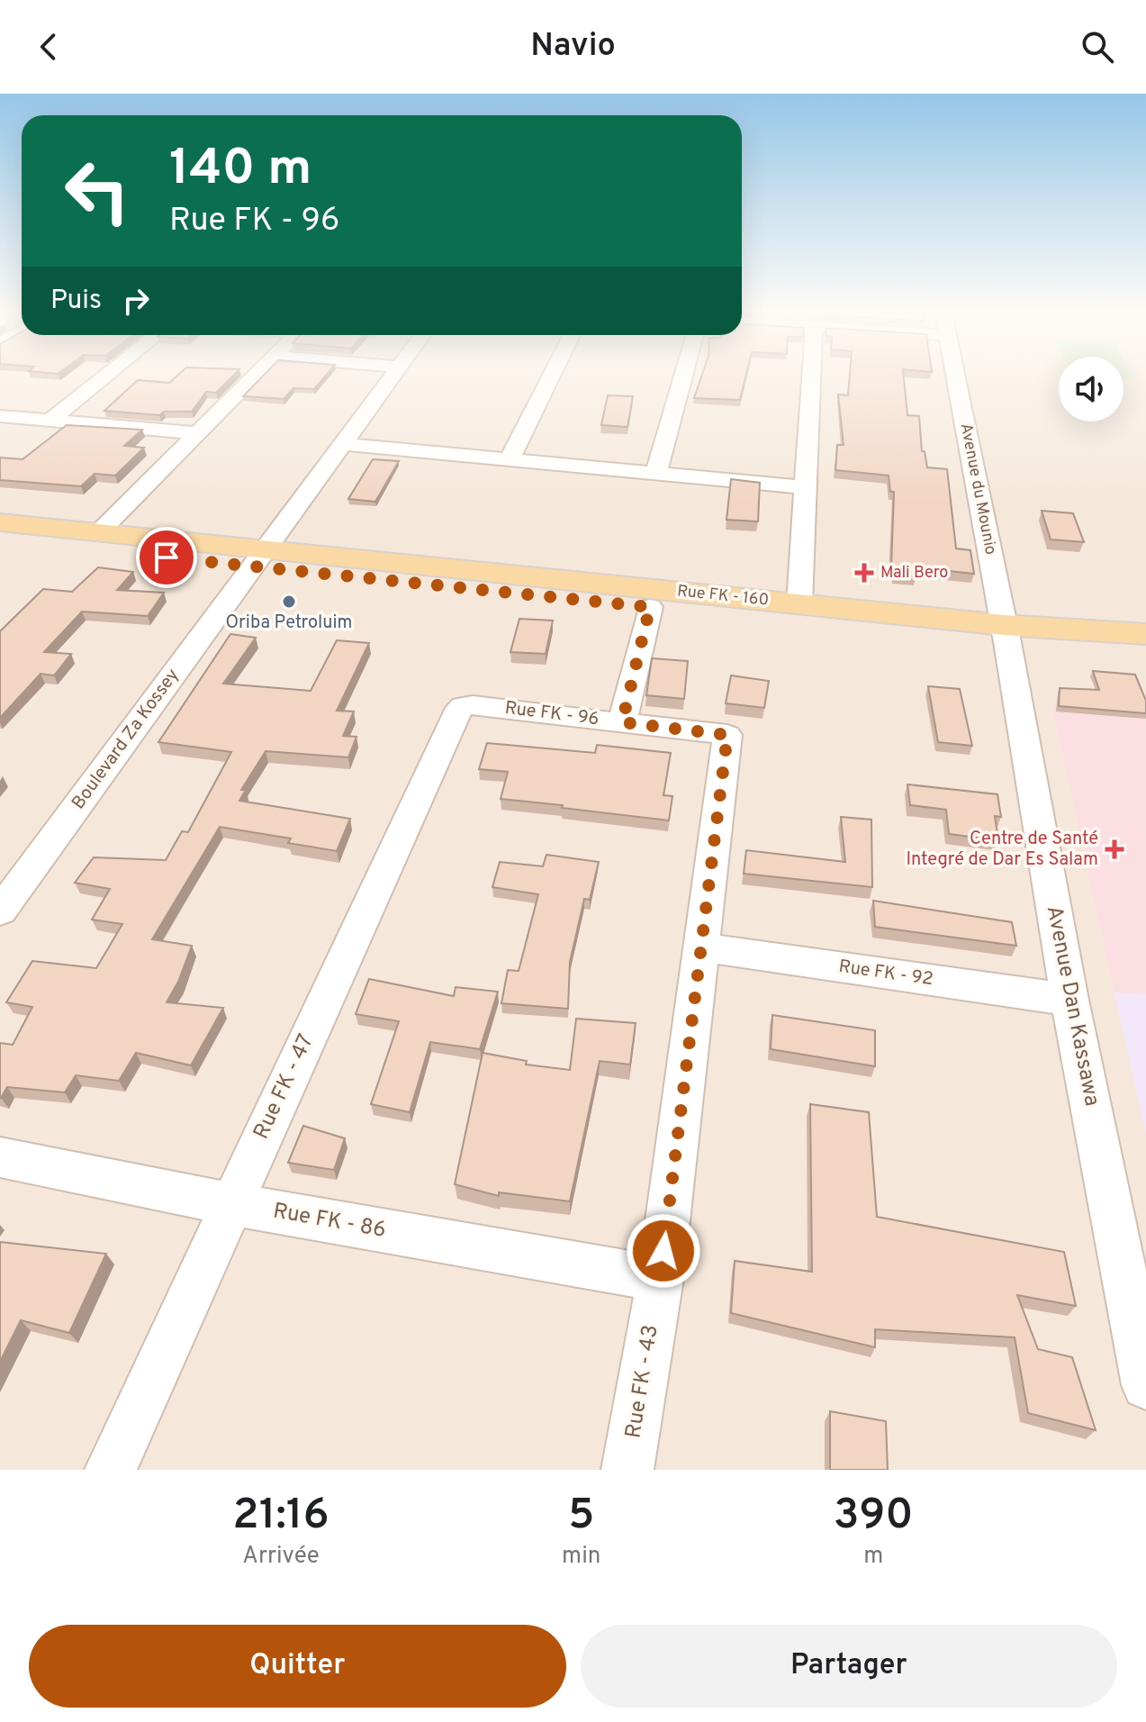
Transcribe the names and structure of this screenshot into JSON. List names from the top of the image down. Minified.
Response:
{"streets":{"main road":["Rue FK - 160"],"street":["Avenue du Mounio","Rue FK - 96","Boulevard Za Kossey","Rue FK - 92","Avenue Dan Kassawa","Rue FK - 47","Rue FK - 86","Rue FK - 43"]},"crossings":[["Avenue du Mounio","Rue FK - 160"],["Avenue du Mounio","Avenue Dan Kassawa"],["Rue FK - 160","Boulevard Za Kossey"],["Rue FK - 160","Avenue Dan Kassawa"],["Rue FK - 96","Rue FK - 47"],["Rue FK - 96","Rue FK - 43"],["Rue FK - 92","Avenue Dan Kassawa"],["Rue FK - 92","Rue FK - 43"],["Rue FK - 47","Rue FK - 86"],["Rue FK - 86","Rue FK - 43"]],"places":{"health":["Mali Bero","Centre de Santé Integré de Dar Es Salam"],"other":["Oriba Petroluim"]},"page":{"header":"Navio","turn":["140 m","Rue FK - 96"],"then":"Puis","eta":["21:16","Arrivée","5","min","390","m"],"buttons":["Quitter","Partager"]}}
